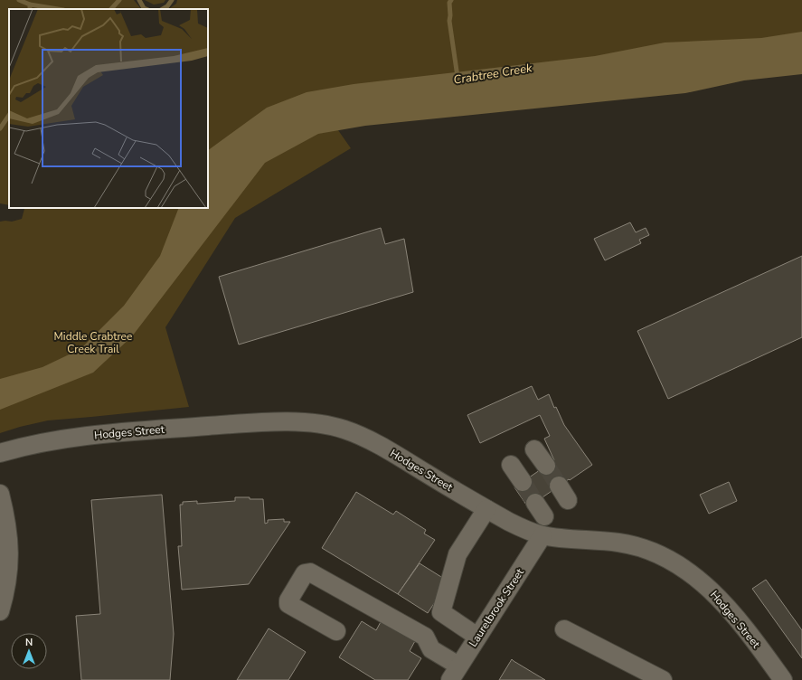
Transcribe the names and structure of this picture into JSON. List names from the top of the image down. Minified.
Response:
{"streets":{"street":["Hodges Street","Laurelbrook Street"]},"crossings":[["Hodges Street","Laurelbrook Street"]],"water":["Crabtree Creek"],"parks":["Middle Crabtree Creek Trail"],"north":"top"}
